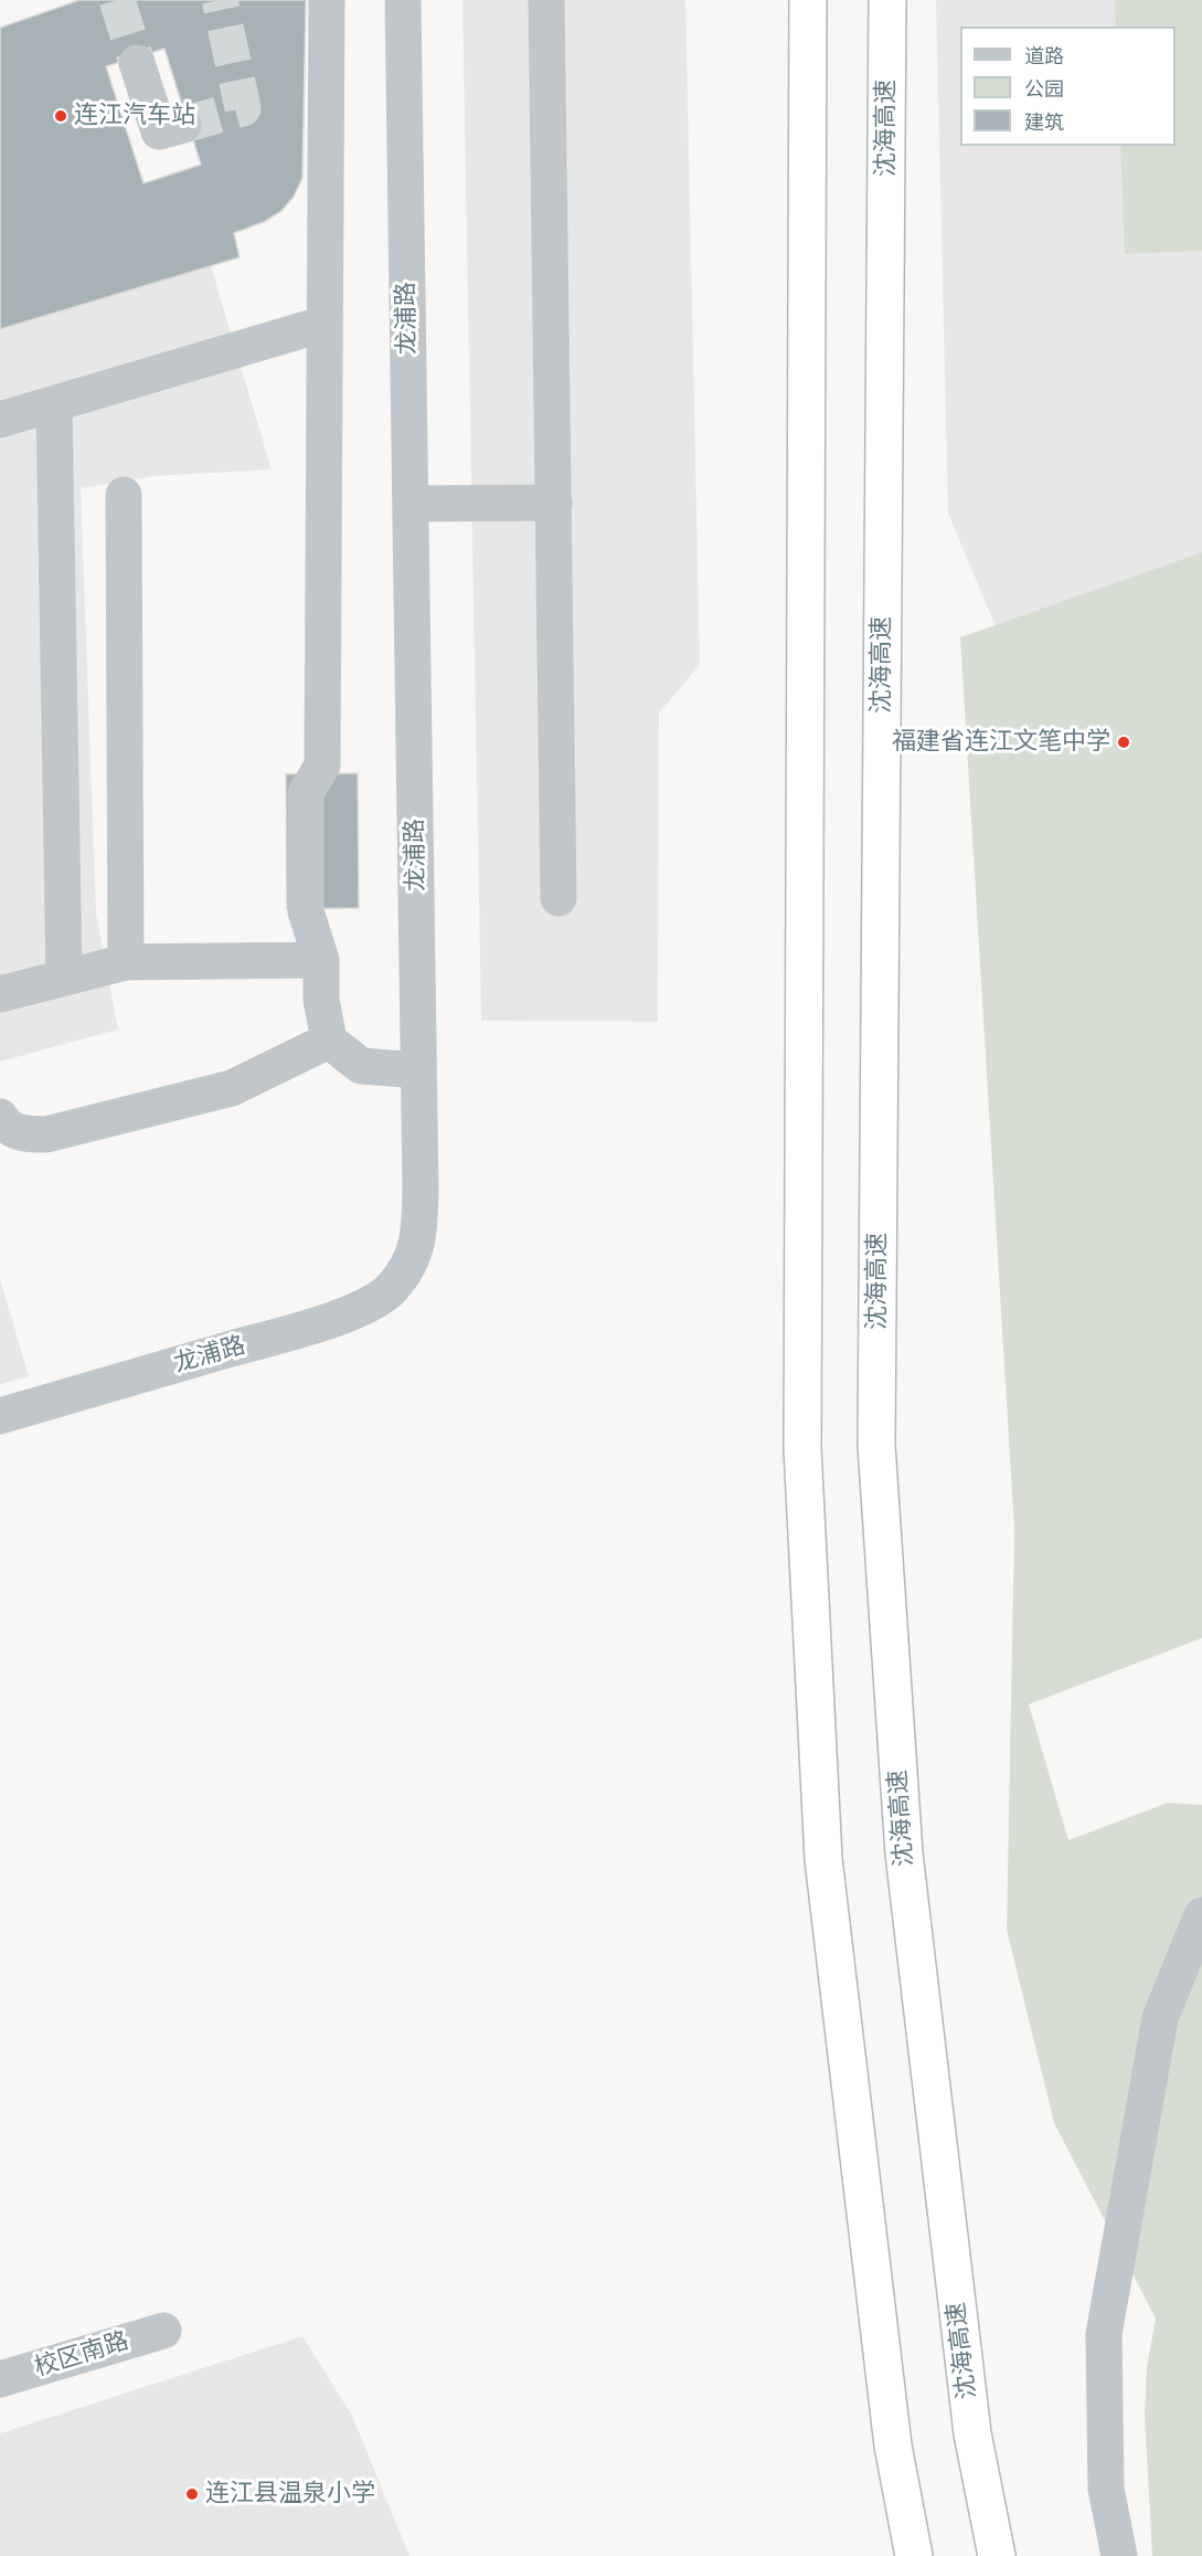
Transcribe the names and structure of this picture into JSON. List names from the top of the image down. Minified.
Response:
{"streets":{"highway":["沈海高速"],"street":["龙浦路","校区南路"]},"places":["连江汽车站","福建省连江文笔中学","连江县温泉小学"],"legend":["道路","公园","建筑"]}
